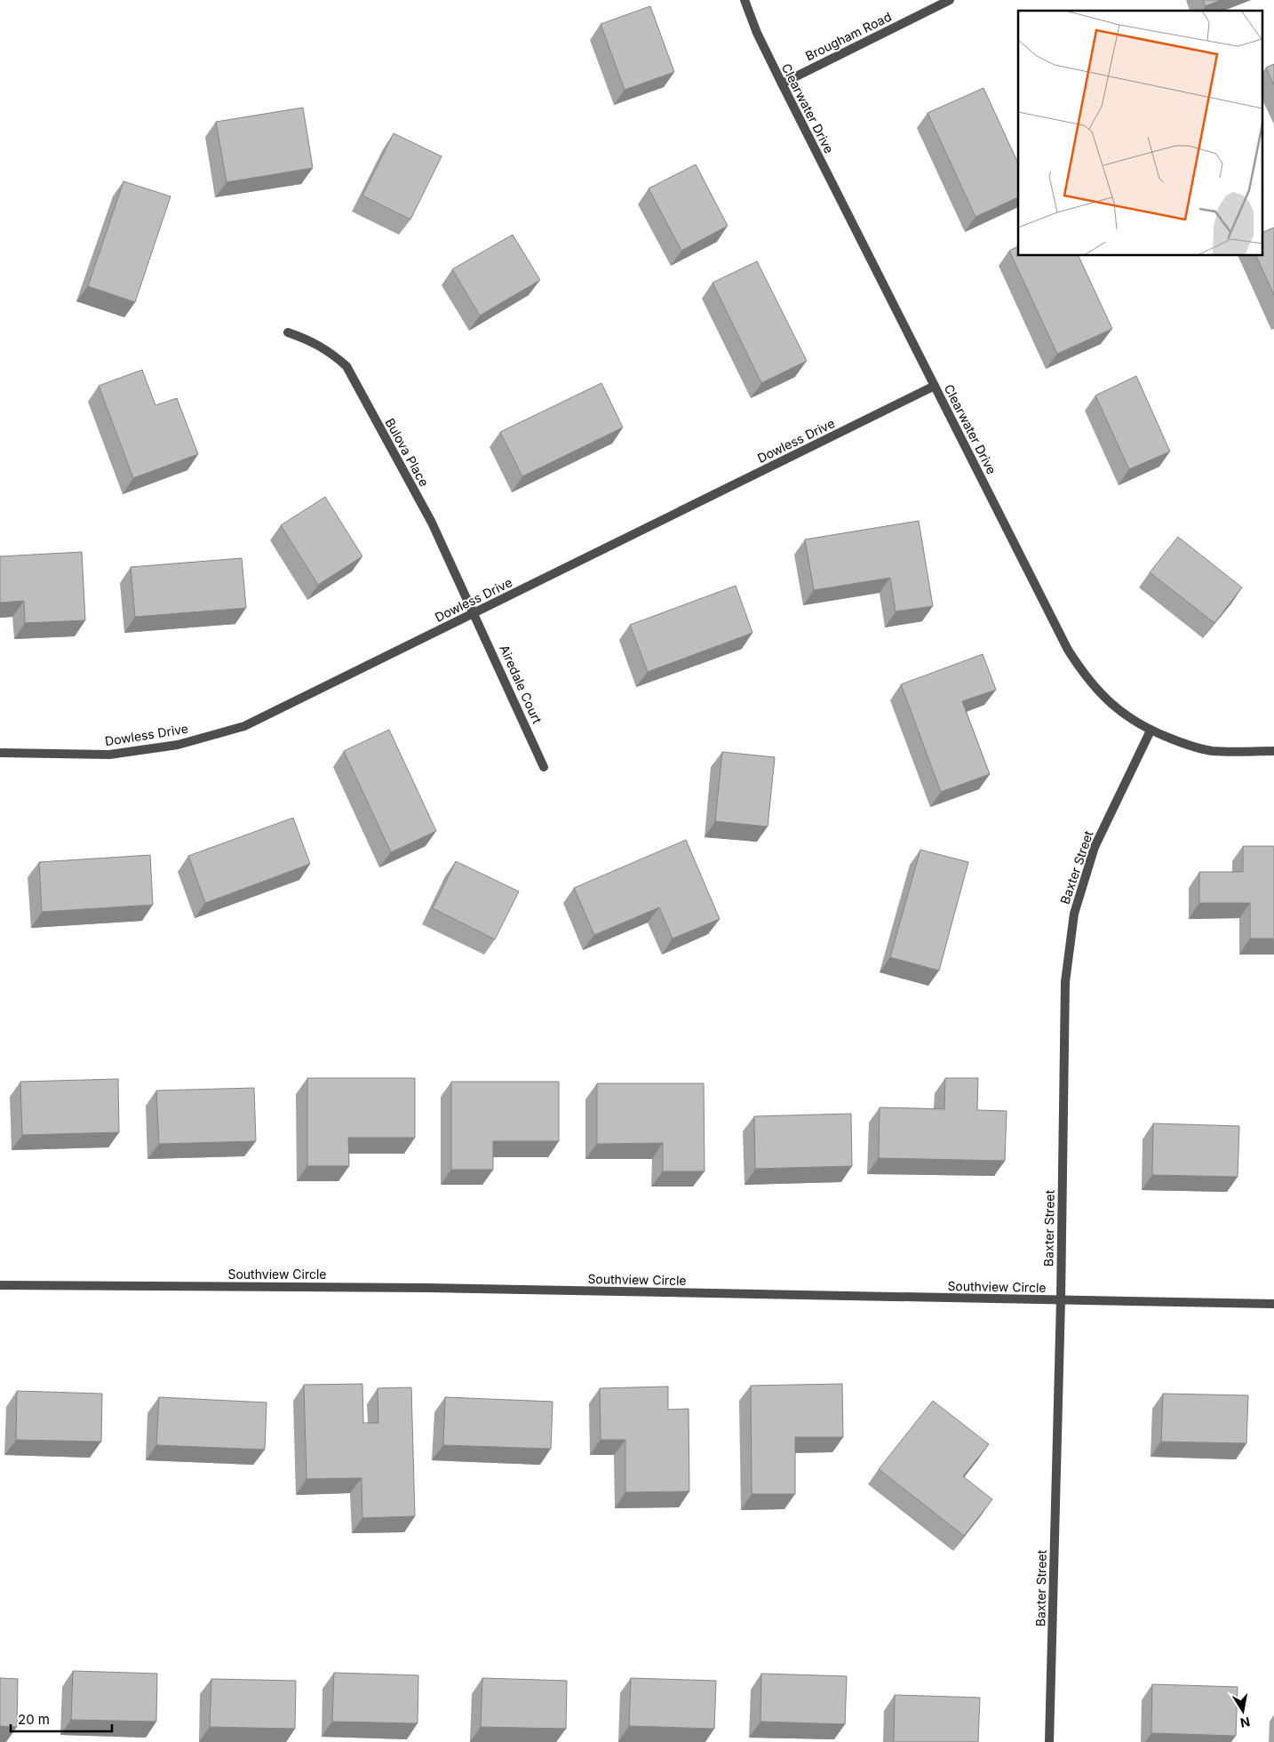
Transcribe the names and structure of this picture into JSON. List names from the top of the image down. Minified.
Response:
{"streets":{"street":["Brougham Road","Clearwater Drive","Dowless Drive","Bulova Place","Airedale Court","Baxter Street","Southview Circle"]},"crossings":[["Brougham Road","Clearwater Drive"],["Clearwater Drive","Dowless Drive"],["Clearwater Drive","Baxter Street"],["Dowless Drive","Bulova Place"],["Dowless Drive","Airedale Court"],["Bulova Place","Airedale Court"],["Baxter Street","Southview Circle"]],"scale_bar":"20 m","north":"bottom"}
